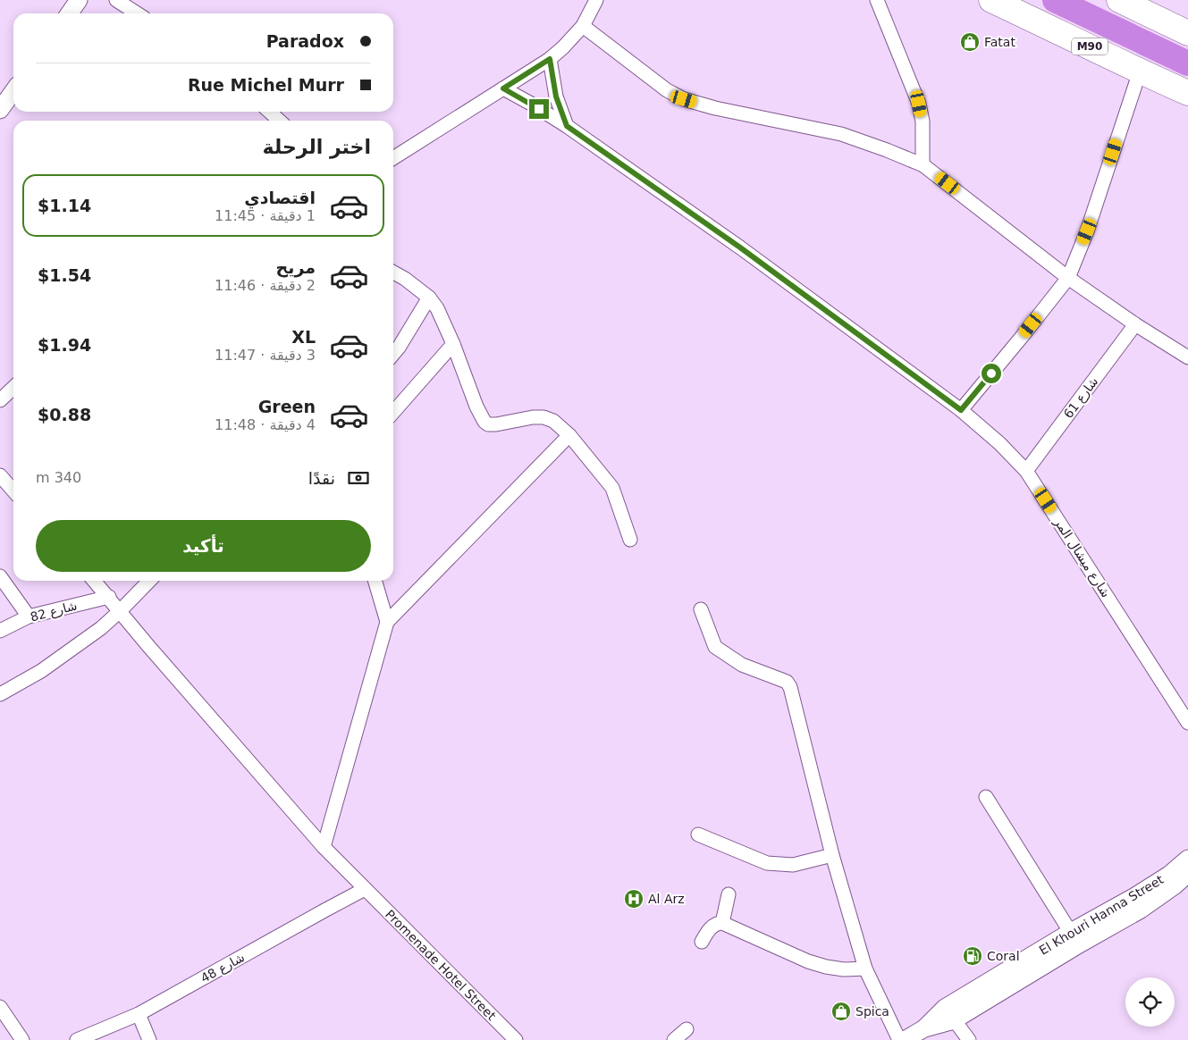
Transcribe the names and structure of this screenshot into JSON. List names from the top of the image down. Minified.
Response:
{"streets":{"highway":["M90"],"street":["شارع 61","شارع ميشال المر","شارع 82","El Khouri Hanna Street","Promenade Hotel Street","شارع 48"]},"crossings":[["شارع 61","شارع ميشال المر"],["شارع 82","Promenade Hotel Street"],["Promenade Hotel Street","شارع 48"]],"places":{"shop":["Fatat","Spica"],"hospital":["Al Arz"],"fuel station":["Coral"]},"page":{"banner":["Paradox","Rue Michel Murr"],"heading":"اختر الرحلة","list":[{"name":"اقتصادي","note":"1 دقيقة · 11:45","value":"$1.14"},{"name":"مريح","note":"2 دقيقة · 11:46","value":"$1.54"},{"name":"XL","note":"3 دقيقة · 11:47","value":"$1.94"},{"name":"Green","note":"4 دقيقة · 11:48","value":"$0.88"}],"pay":["نقدًا","340 m"],"buttons":"تأكيد"}}
